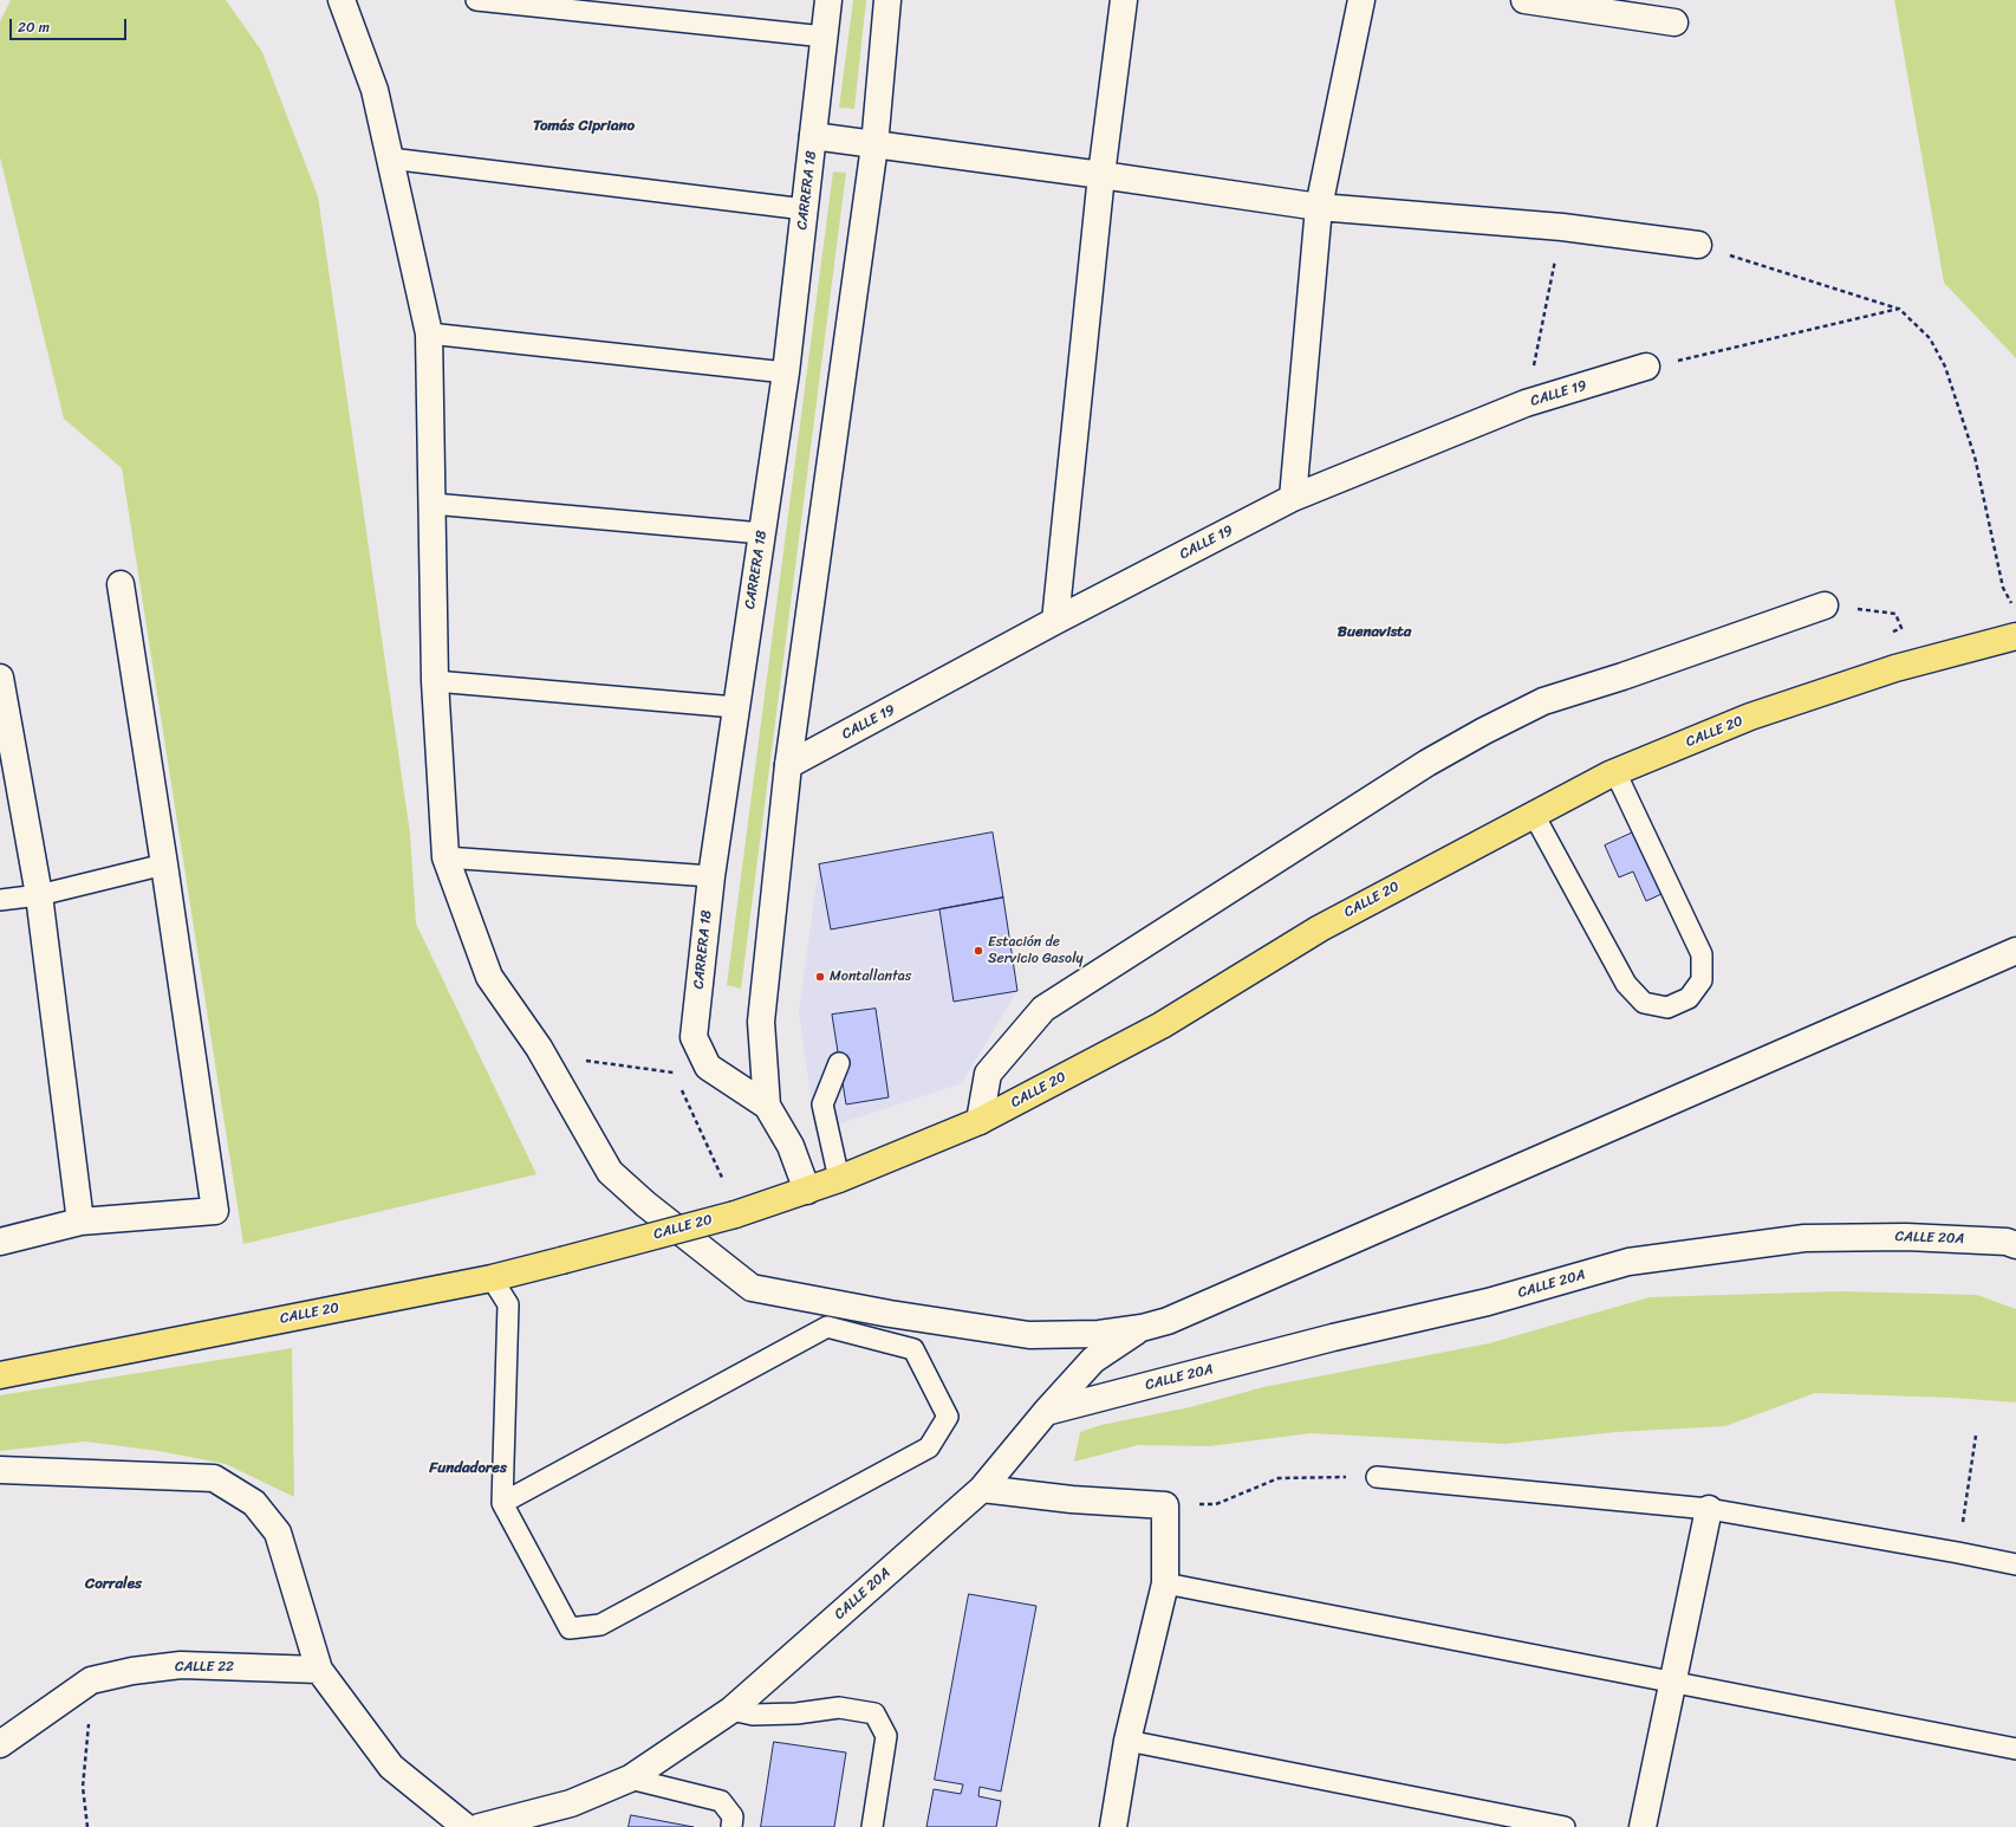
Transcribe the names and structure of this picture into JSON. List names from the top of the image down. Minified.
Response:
{"streets":{"main road":["CALLE 20"],"street":["CARRERA 18","CALLE 19","CALLE 20A","CALLE 22"]},"districts":["Tomás Cipriano","Buenavista","Fundadores","Corrales"],"places":["Estación de Servicio Gasoly","Montallantas"],"scale_bar":"20 m"}
